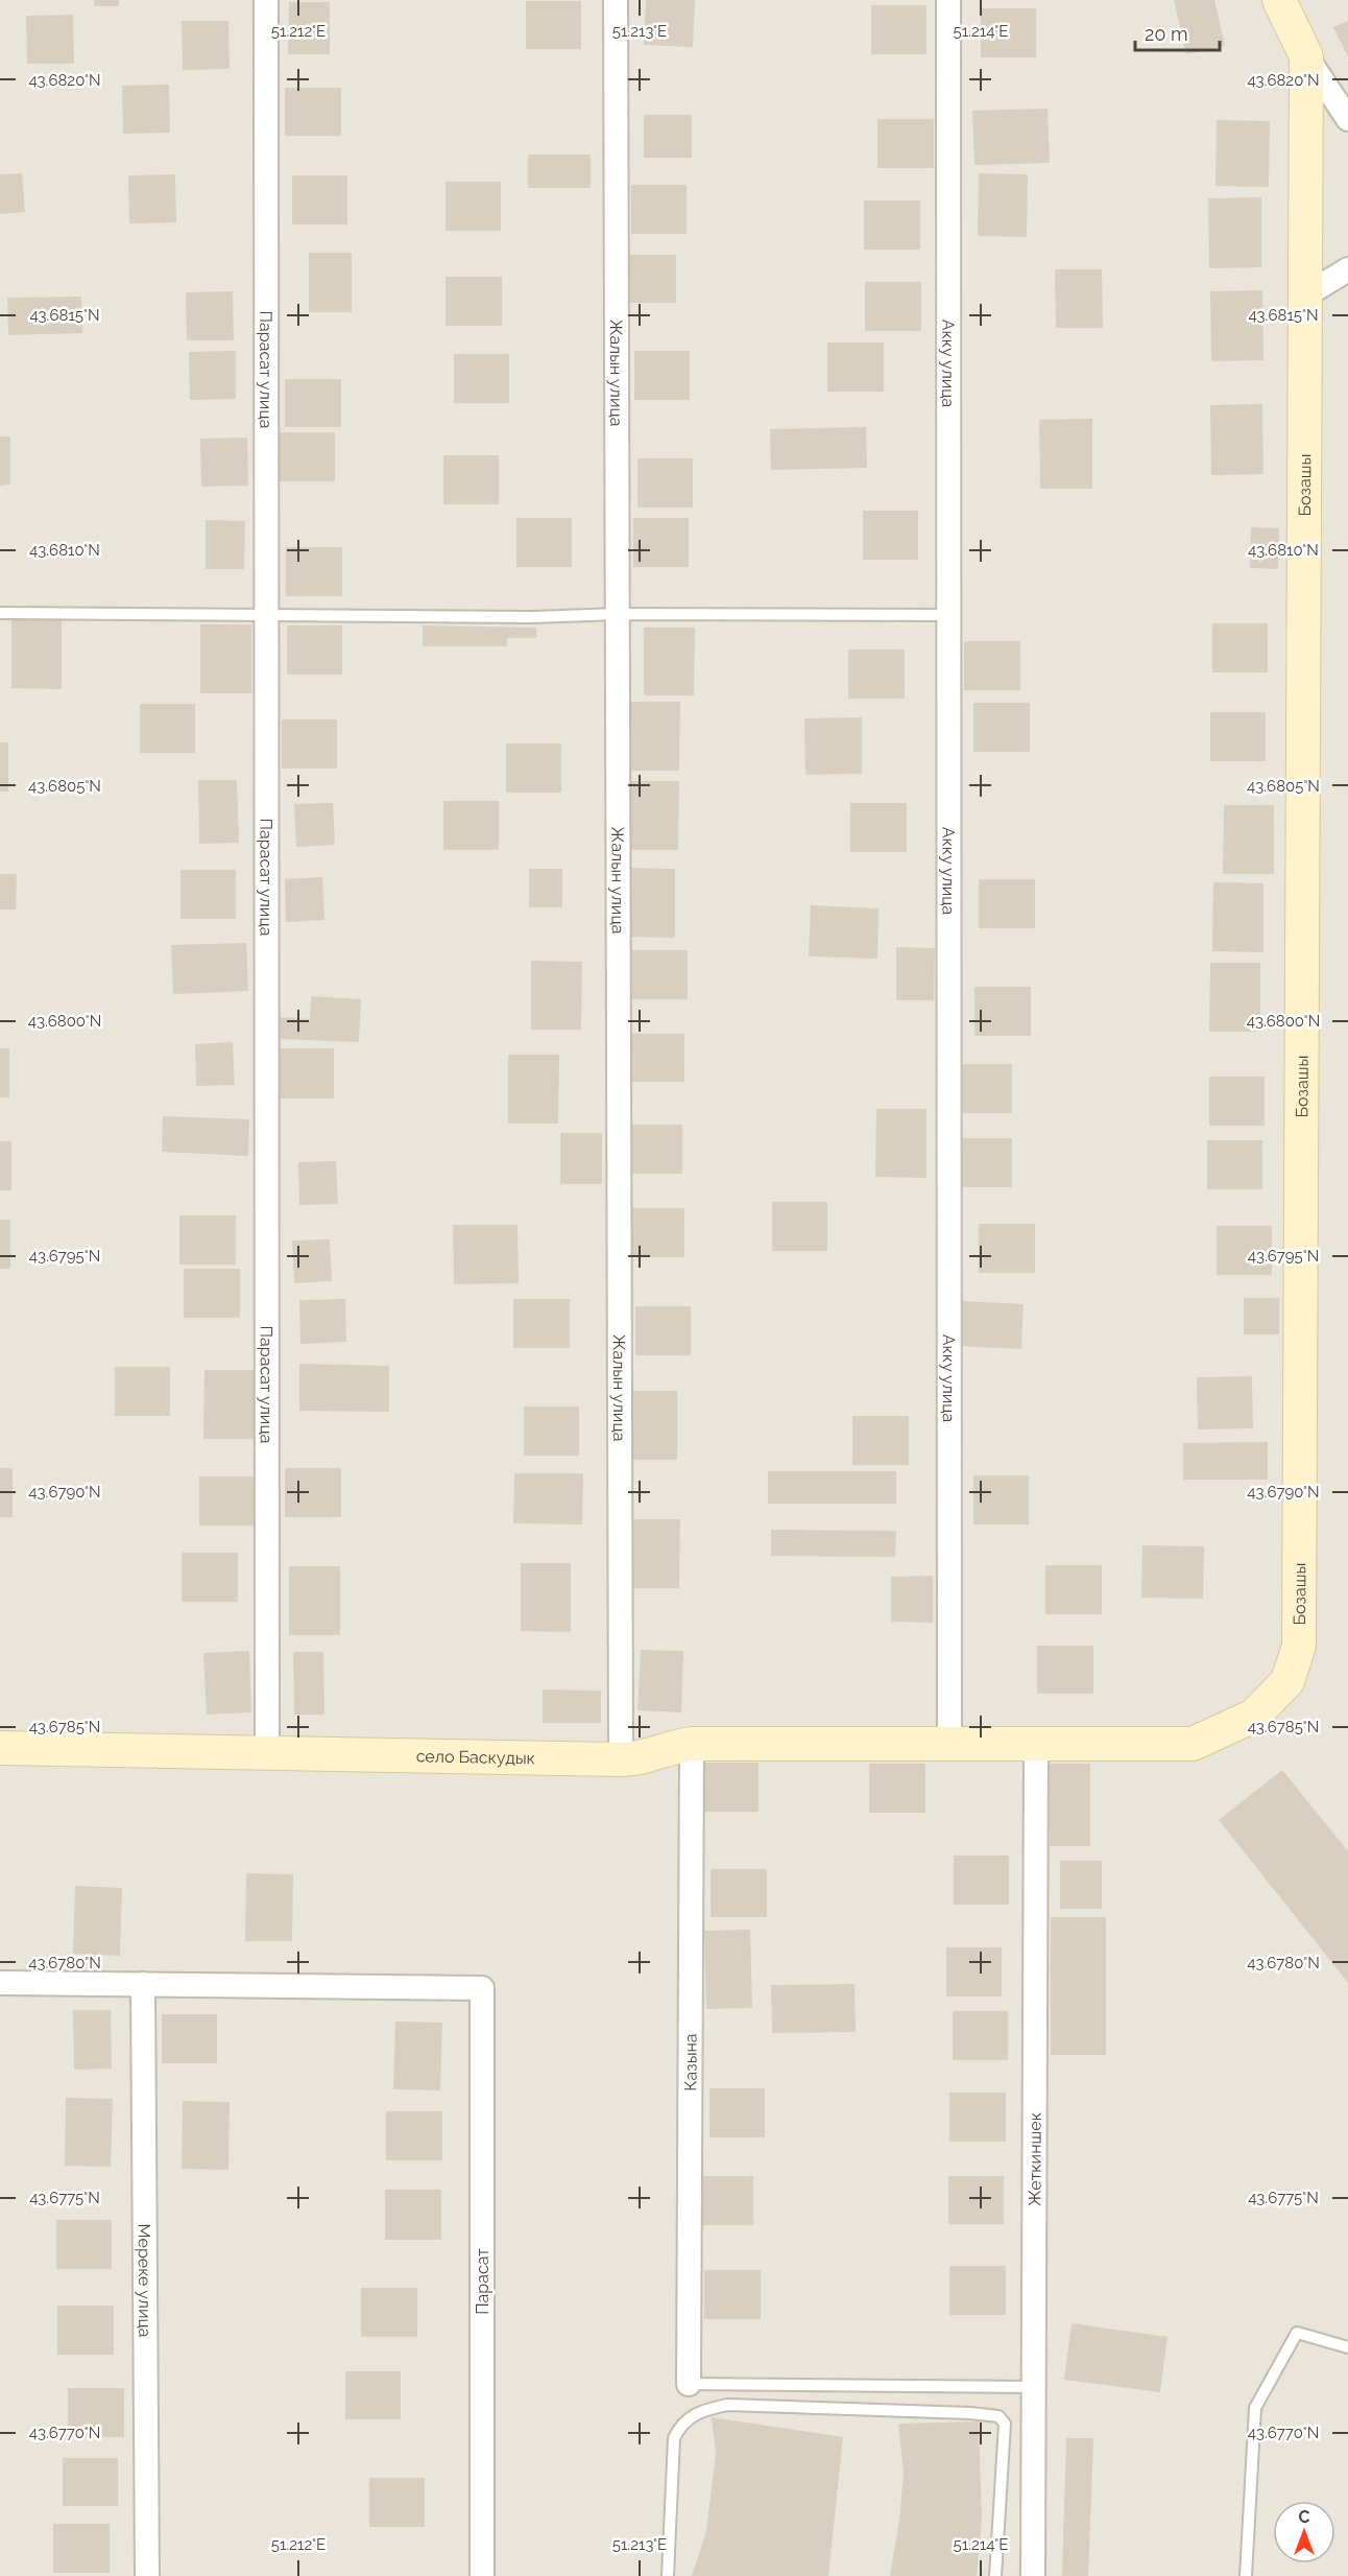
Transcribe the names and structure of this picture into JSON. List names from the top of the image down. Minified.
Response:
{"streets":{"street":["Акку улица","Парасат улица","Жалын улица","Бозашы","село Баскудык","Казына","Жеткиншек","Мереке улица","Парасат"]},"crossings":[["Акку улица","Бозашы"],["Акку улица","село Баскудык"],["Парасат улица","село Баскудык"],["Жалын улица","село Баскудык"],["Бозашы","село Баскудык"],["Бозашы","Жеткиншек"],["село Баскудык","Казына"],["Мереке улица","Парасат"]],"scale_bar":"20 m","north":"top","coordinates":["51.212°E","51.213°E","51.214°E","43.6820°N","43.6815°N","43.6810°N","43.6805°N","43.6800°N","43.6795°N","43.6790°N","43.6785°N","43.6780°N","43.6775°N","43.6770°N"]}
